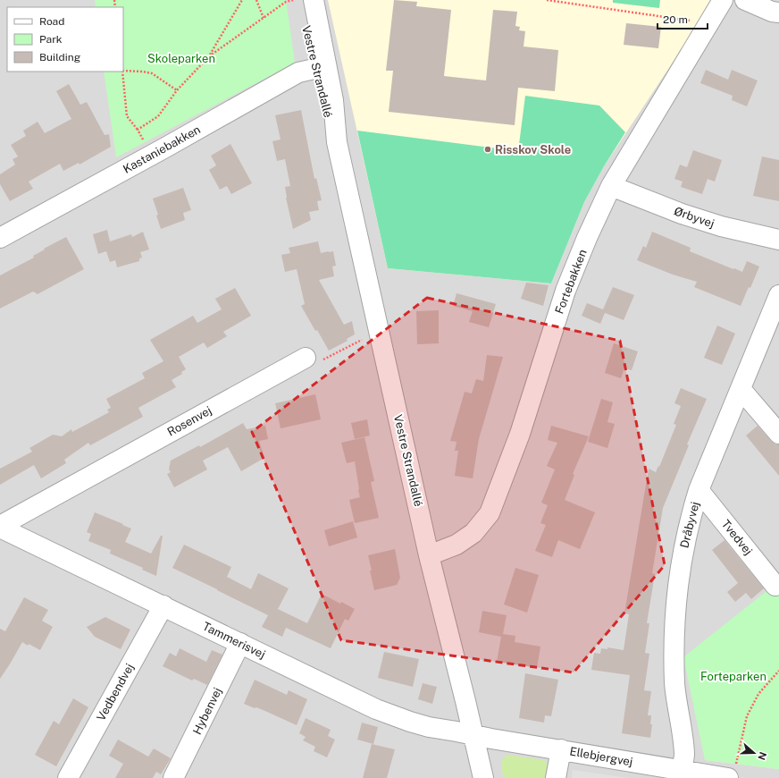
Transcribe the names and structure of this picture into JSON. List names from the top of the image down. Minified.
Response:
{"streets":{"street":["Vestre Strandallé","Kastaniebakken","Ørbyvej","Fortebakken","Rosenvej","Dråbyvej","Tvedvej","Tammerisvej","Vedbendvej","Hybenvej","Ellebjergvej"]},"crossings":[["Vestre Strandallé","Kastaniebakken"],["Vestre Strandallé","Fortebakken"],["Vestre Strandallé","Tammerisvej"],["Vestre Strandallé","Ellebjergvej"],["Ørbyvej","Fortebakken"],["Rosenvej","Tammerisvej"],["Dråbyvej","Tvedvej"],["Dråbyvej","Ellebjergvej"],["Tammerisvej","Vedbendvej"],["Tammerisvej","Hybenvej"],["Tammerisvej","Ellebjergvej"]],"parks":["Skoleparken","Forteparken"],"places":["Risskov Skole"],"legend":["Road","Park","Building"],"scale_bar":"20 m","north":"right"}
